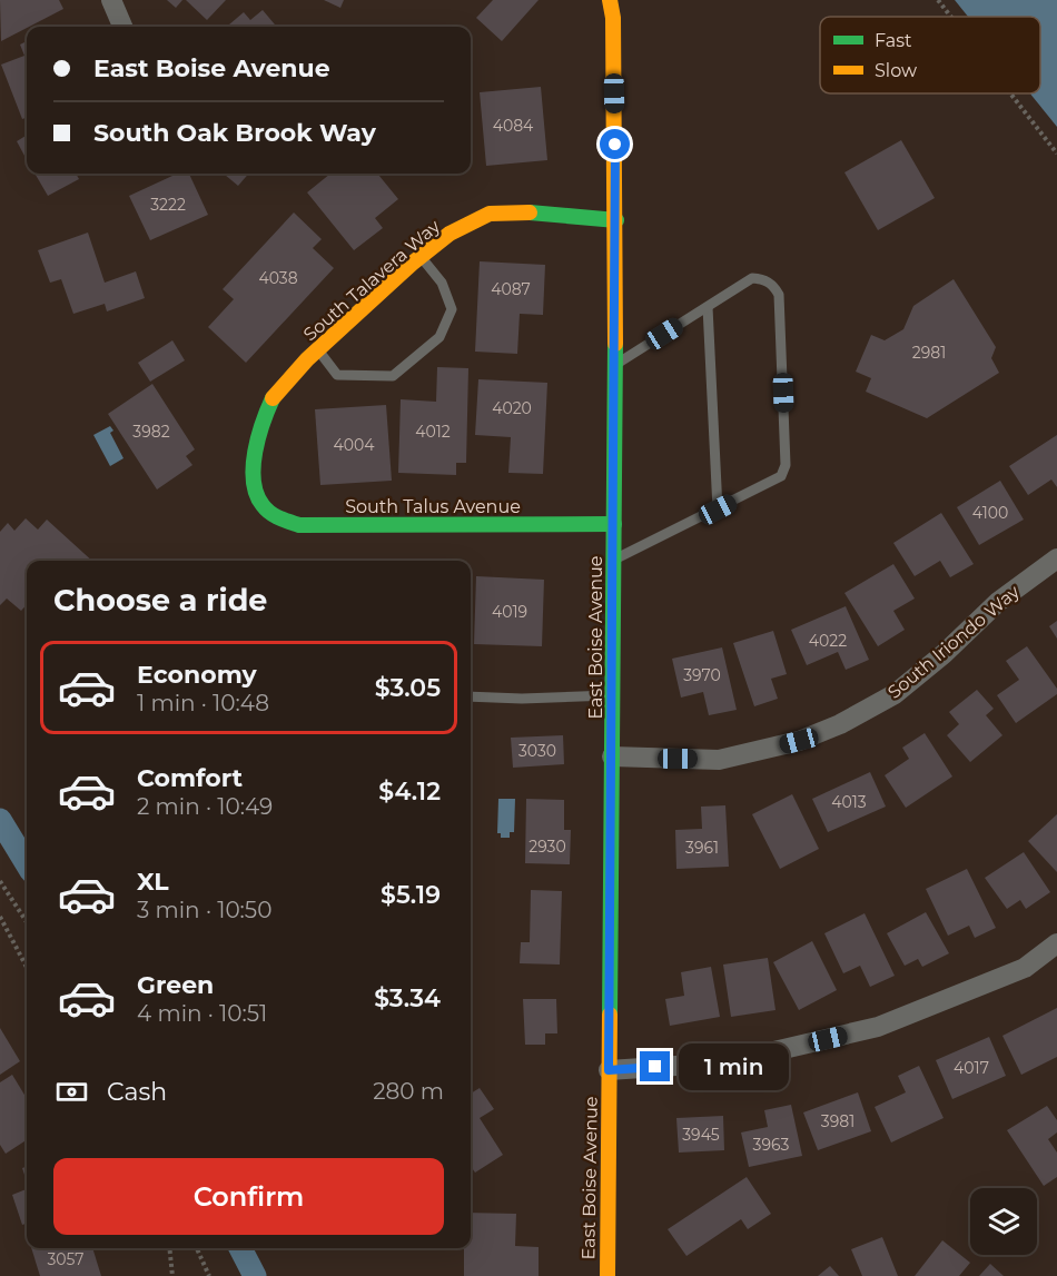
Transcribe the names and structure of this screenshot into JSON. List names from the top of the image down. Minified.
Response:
{"streets":{"street":["South Talavera Way","South Talus Avenue","East Boise Avenue","South Iriondo Way"]},"crossings":[["South Talavera Way","South Talus Avenue"],["South Talavera Way","East Boise Avenue"],["South Talus Avenue","East Boise Avenue"],["East Boise Avenue","South Iriondo Way"]],"house_numbers":["4084","3222","4038","4087","2981","4020","3982","4012","4004","4100","4019","4022","3970","3030","4013","2930","3961","4017","3981","3945","3963","3057"],"legend":["Fast","Slow"],"page":{"banner":["East Boise Avenue","South Oak Brook Way"],"heading":"Choose a ride","list":[{"name":"Economy","note":"1 min · 10:48","value":"$3.05"},{"name":"Comfort","note":"2 min · 10:49","value":"$4.12"},{"name":"XL","note":"3 min · 10:50","value":"$5.19"},{"name":"Green","note":"4 min · 10:51","value":"$3.34"}],"bubble":"1 min","pay":["Cash","280 m"],"buttons":"Confirm"}}
